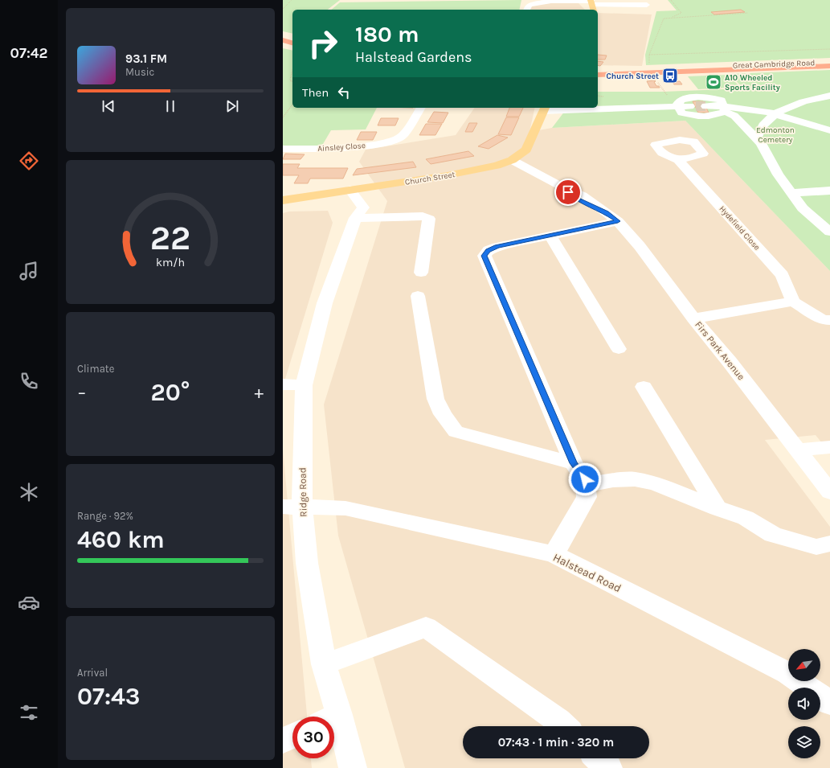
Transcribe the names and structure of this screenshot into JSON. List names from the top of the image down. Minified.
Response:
{"streets":{"highway":["Great Cambridge Road"],"main road":["Church Street"],"street":["Ainsley Close","Hydefield Close","Firs Park Avenue","Ridge Road","Halstead Road"]},"crossings":[["Church Street","Firs Park Avenue"],["Church Street","Ridge Road"],["Ridge Road","Halstead Road"]],"parks":["Edmonton Cemetery"],"places":{"bus stop":["Church Street"],"sports":["A10 Wheeled Sports Facility"]},"north":"bottom left","page":{"tabs":"07:42","turn":["180 m","Halstead Gardens"],"song":["93.1 FM","Music"],"then":"Then","tile":["Climate",["Range · 92%","460 km"],["Arrival","07:43"]],"heat":["−","20°","+"],"limit":"30","trip":"07:43 · 1 min · 320 m","gauge":["22","km/h"]}}
